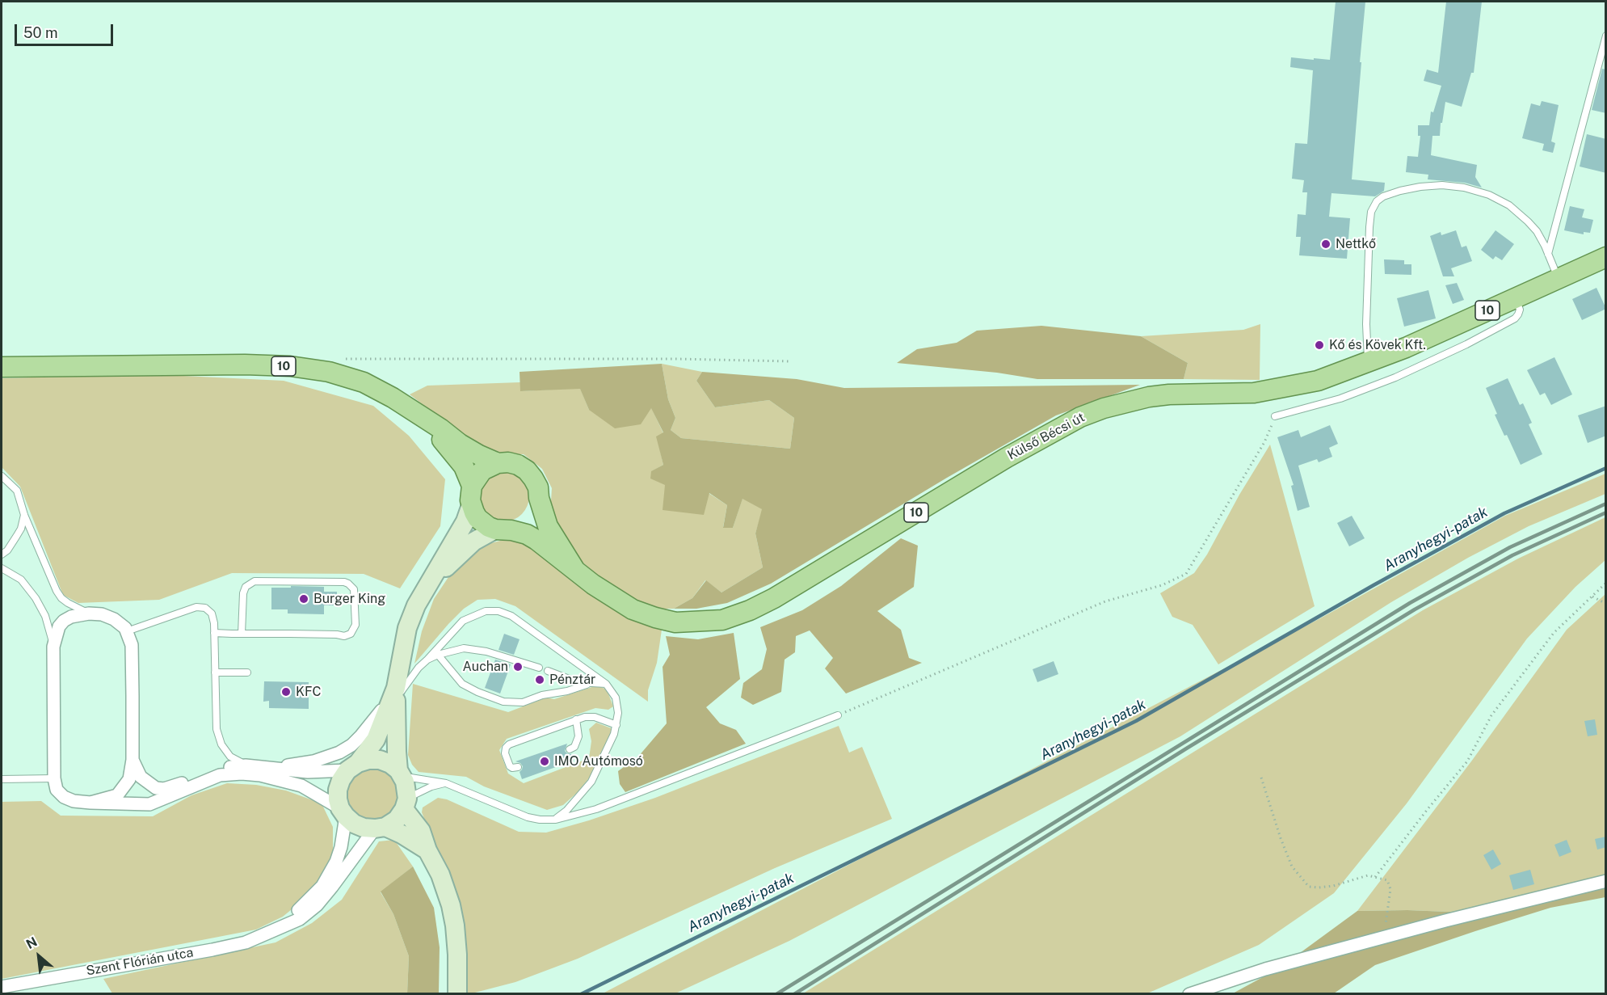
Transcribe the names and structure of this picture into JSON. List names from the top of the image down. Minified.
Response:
{"streets":{"main road":["10","Külső Bécsi út"],"street":["Szent Flórián utca"]},"crossings":[["10","Külső Bécsi út"]],"water":["Aranyhegyi-patak"],"places":["Nettkő","Kő és Kövek Kft.","Burger King","Auchan","Pénztár","KFC","IMO Autómosó"],"scale_bar":"50 m","north":"top left"}
